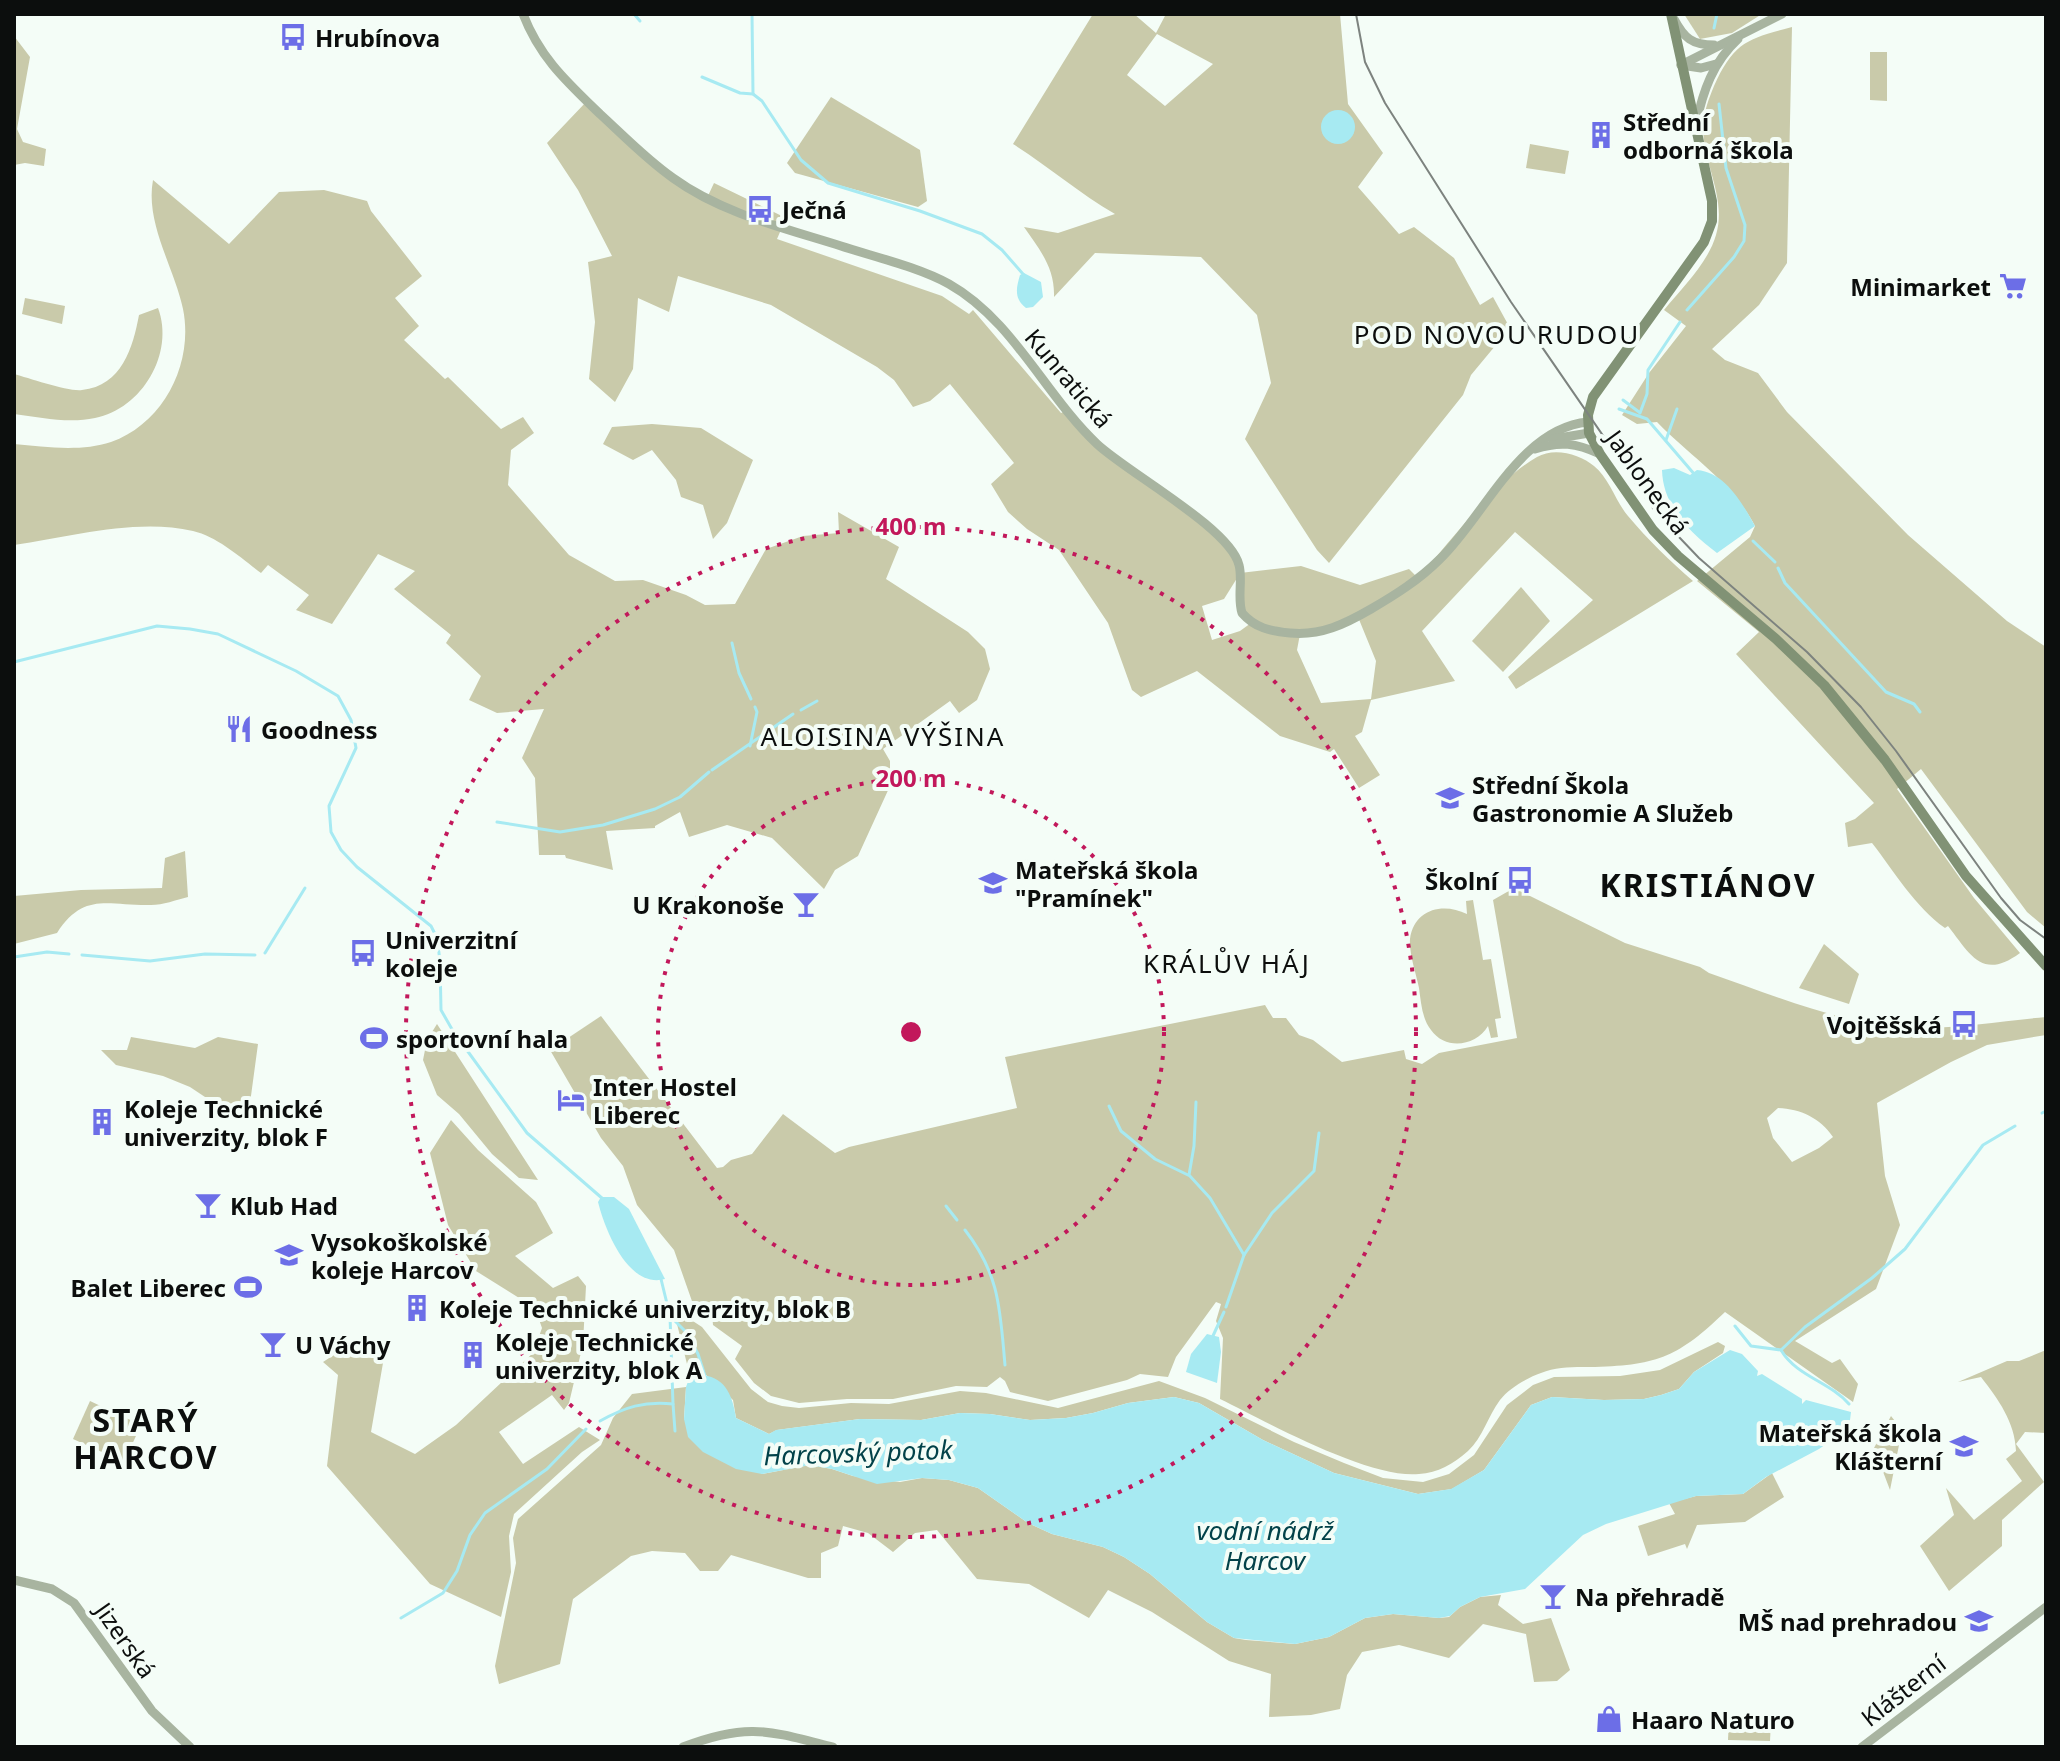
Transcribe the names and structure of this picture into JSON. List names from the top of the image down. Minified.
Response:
{"streets":{"main road":["Jablonecká"],"street":["Kunratická","Jizerská","Klášterní"]},"districts":["POD NOVOU RUDOU","ALOISINA VÝŠINA","KRISTIÁNOV","KRÁLŮV HÁJ","STARÝ HARCOV"],"water":["Harcovský potok","vodní nádrž Harcov"],"places":{"bus stop":["Hrubínova","Ječná","Školní","Univerzitní koleje","Vojtěšská"],"building":["Střední odborná škola","Koleje Technické univerzity, blok F","Koleje Technické univerzity, blok B","Koleje Technické univerzity, blok A"],"supermarket":["Minimarket"],"restaurant":["Goodness"],"school or university":["Střední Škola Gastronomie A Služeb","Mateřská škola \"Pramínek\"","Vysokoškolské koleje Harcov","Mateřská škola Klášterní","MŠ nad prehradou"],"bar":["U Krakonoše","Klub Had","U Váchy","Na přehradě"],"sports":["sportovní hala","Balet Liberec"],"hotel":["Inter Hostel Liberec"],"shop":["Haaro Naturo"]},"rings":["400 m","200 m"]}
